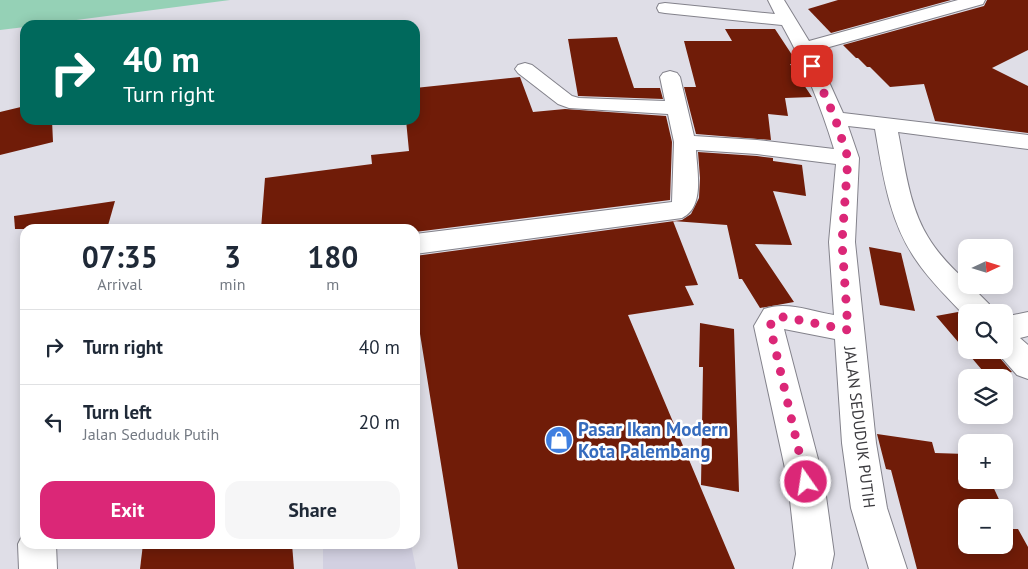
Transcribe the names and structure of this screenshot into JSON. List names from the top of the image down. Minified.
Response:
{"streets":{"street":["JALAN SEDUDUK PUTIH"]},"places":{"shop":["Pasar Ikan Modern Kota Palembang"]},"north":"right","page":{"turn":["40 m","Turn right"],"eta":["07:35","Arrival","3","min","180","m"],"map_buttons":["+","−"],"list":[{"name":"Turn right","value":"40 m"},{"name":"Turn left","note":"Jalan Seduduk Putih","value":"20 m"}],"buttons":["Exit","Share"]}}
